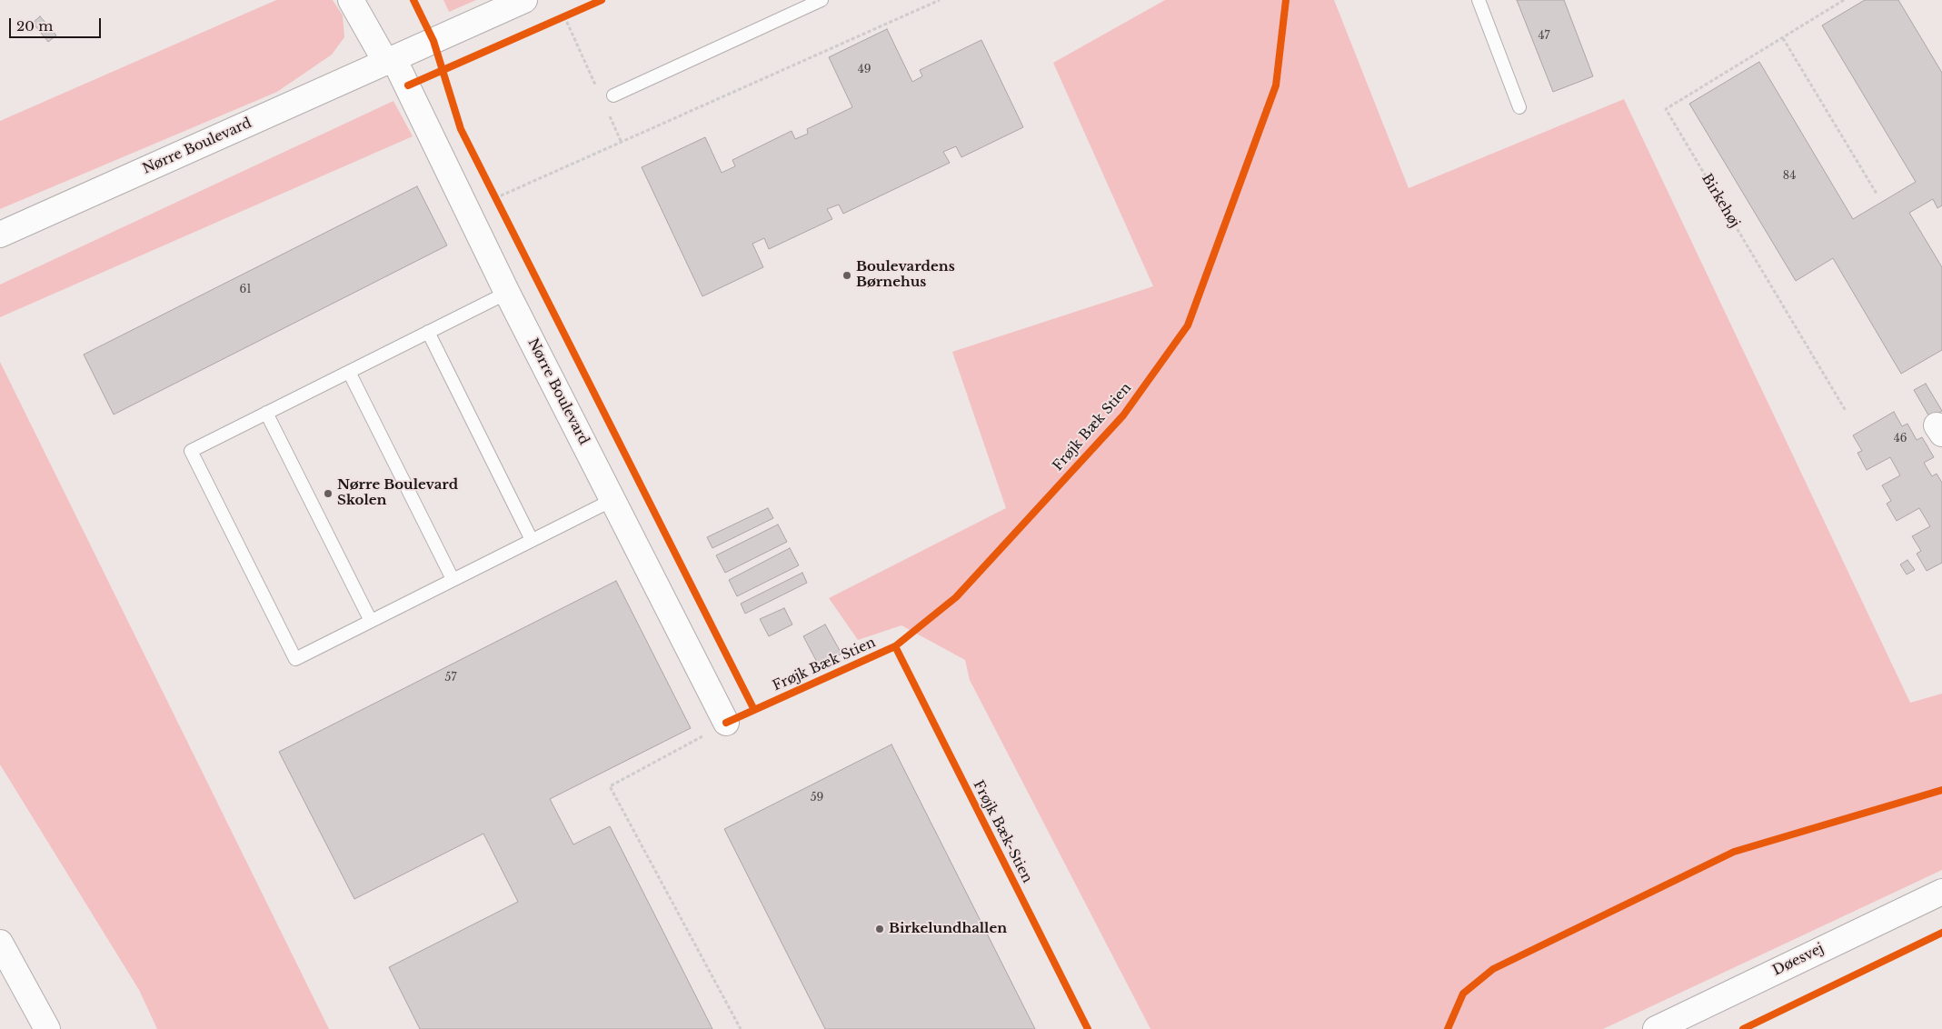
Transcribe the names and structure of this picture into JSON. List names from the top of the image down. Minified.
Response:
{"streets":{"street":["Nørre Boulevard","Døesvej"],"path":["Birkehøj"],"cycle path":["Frøjk Bæk Stien","Frøjk Bæk-Stien"]},"places":["Boulevardens Børnehus","Nørre Boulevard Skolen","Birkelundhallen"],"house_numbers":["47","49","84","61","46","57","59"],"scale_bar":"20 m"}
